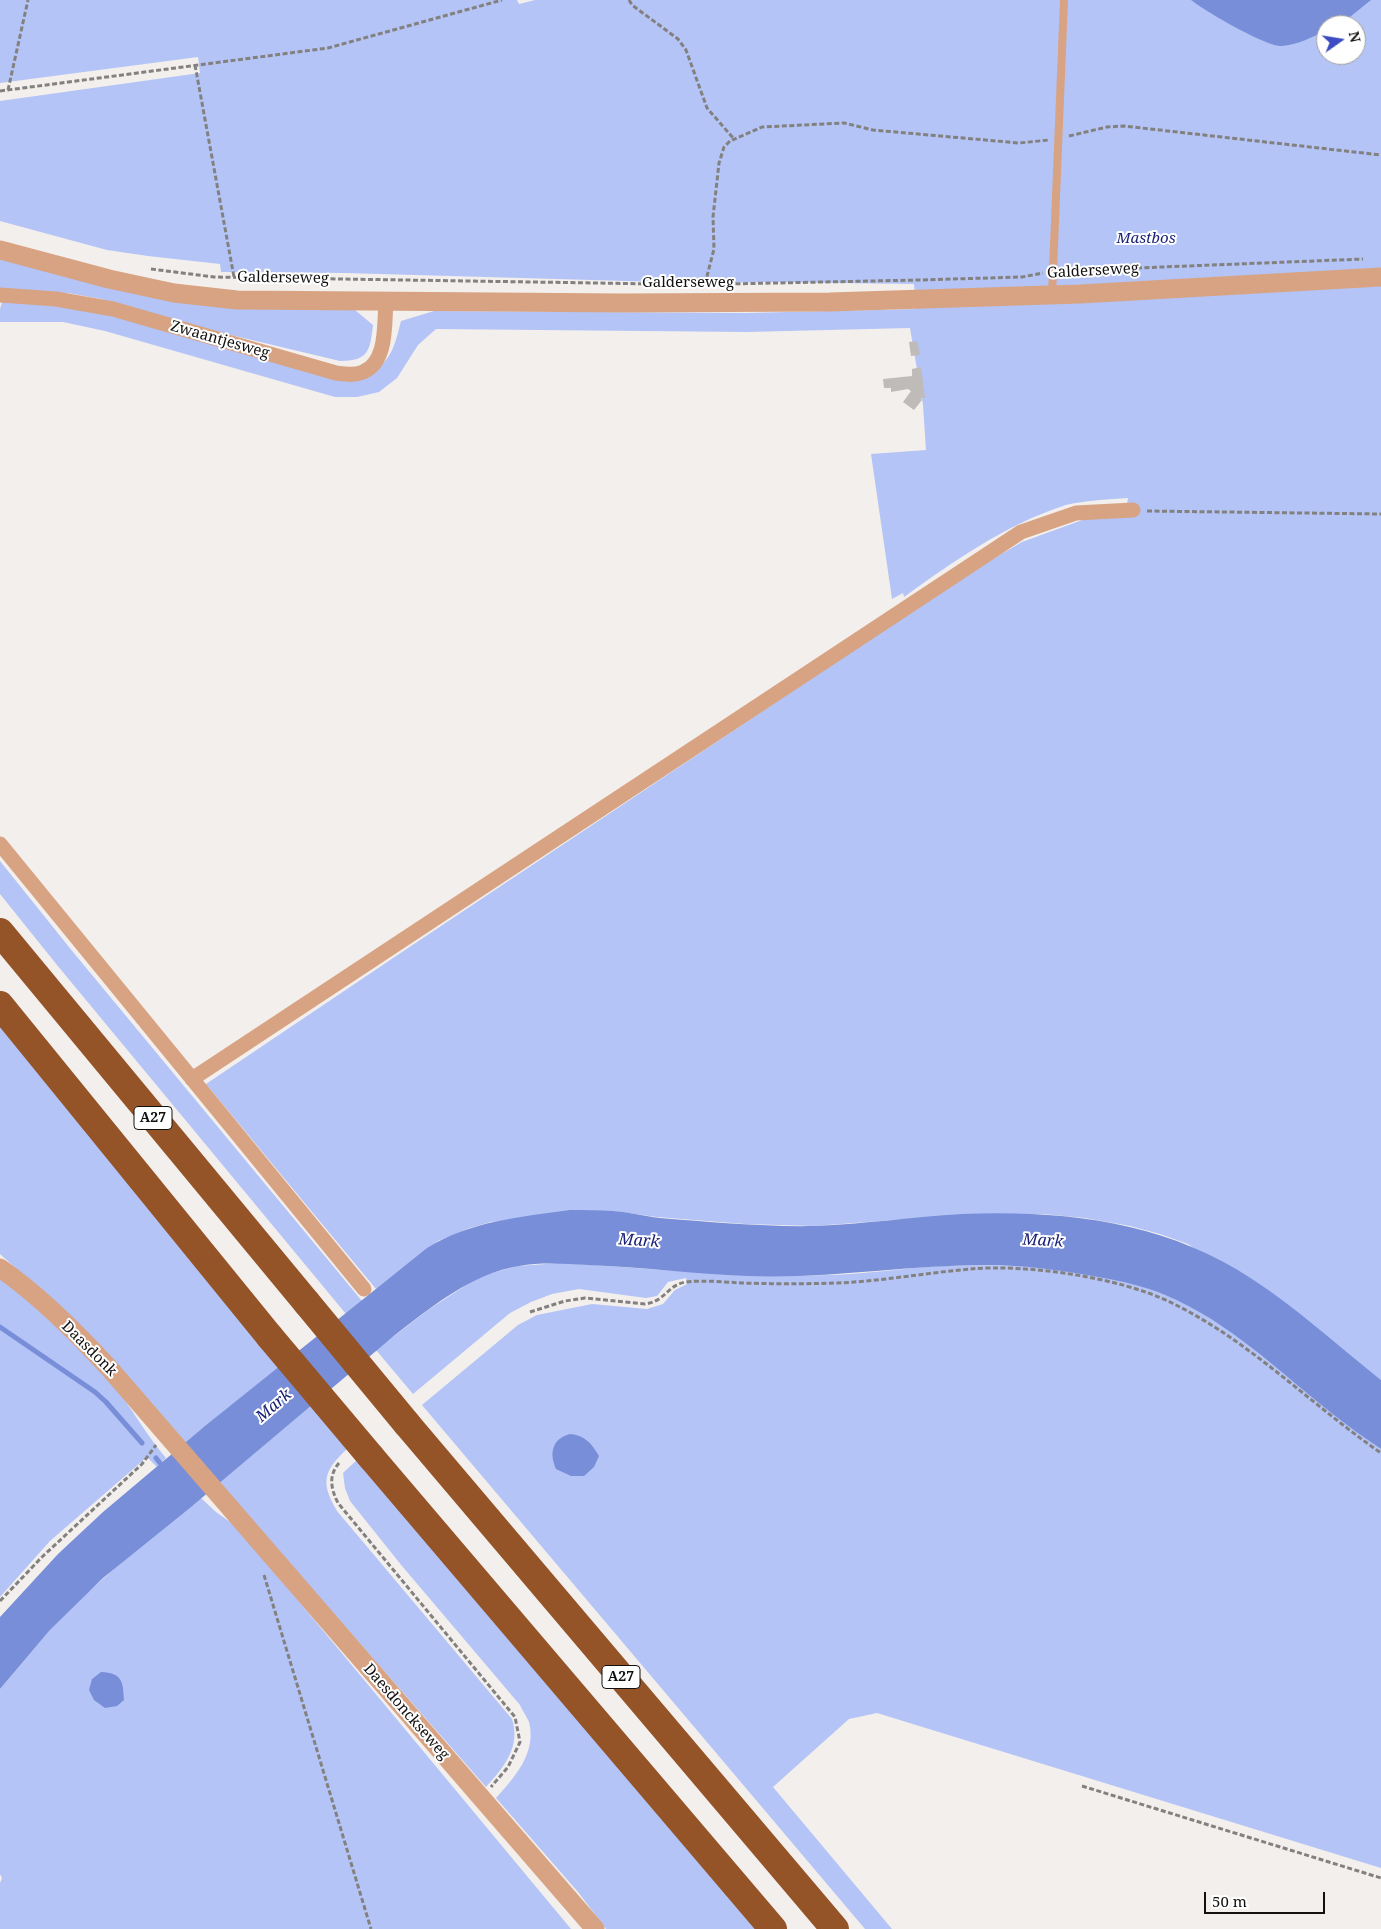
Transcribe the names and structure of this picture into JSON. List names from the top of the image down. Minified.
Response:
{"streets":{"highway":["A27"],"street":["Galderseweg","Zwaantjesweg","Daasdonk","Daesdonckseweg"]},"crossings":[["Galderseweg","Zwaantjesweg"],["Daasdonk","Daesdonckseweg"]],"water":["Mark"],"parks":["Mastbos"],"scale_bar":"50 m","north":"right"}
